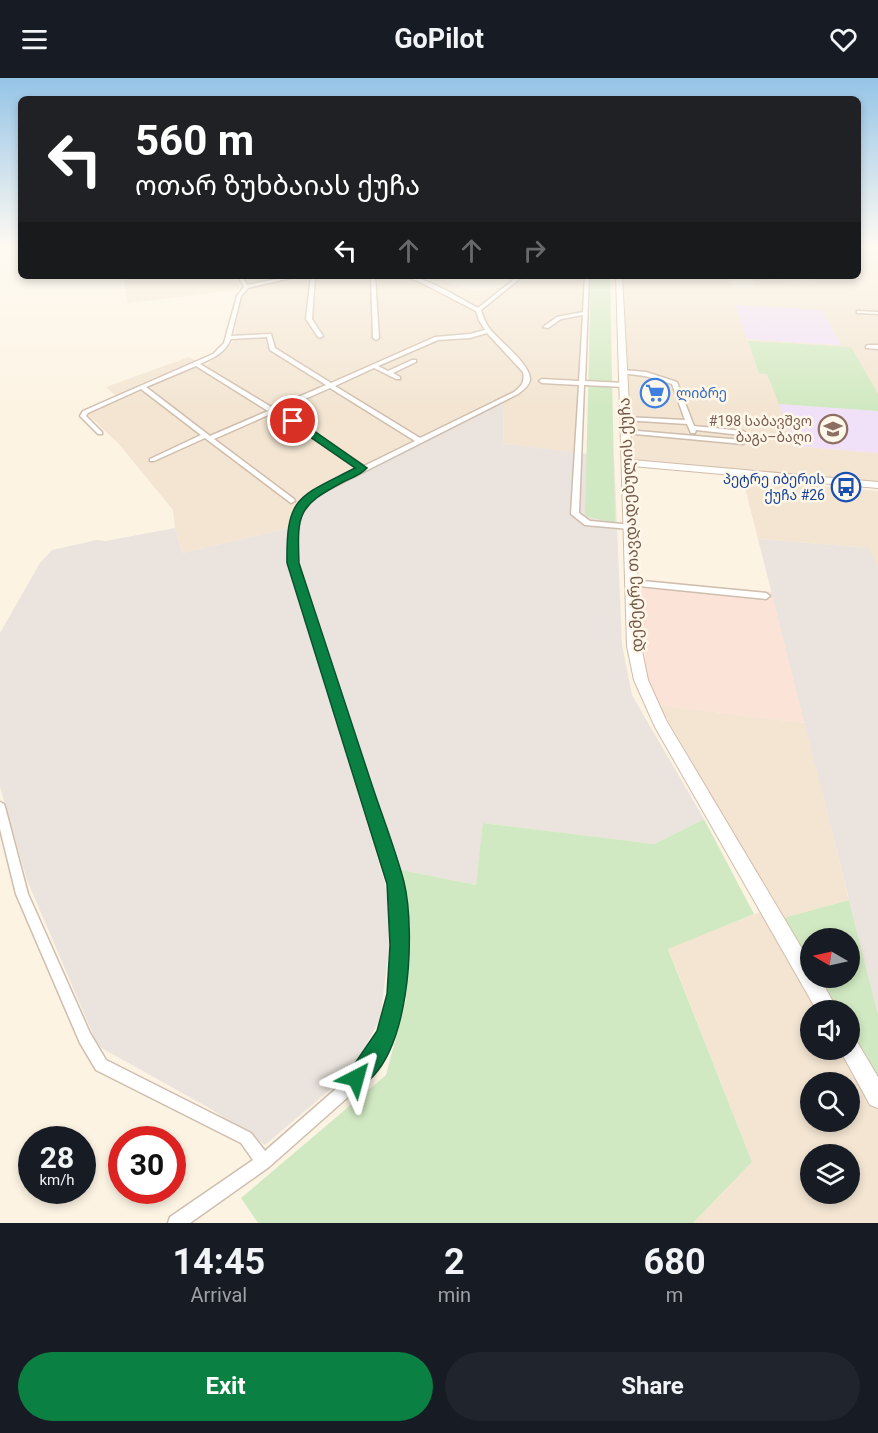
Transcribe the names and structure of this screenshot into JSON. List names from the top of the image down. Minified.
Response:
{"streets":{"main road":["დემეტრე თავდადებულის ქუჩა"]},"places":{"supermarket":["ლიბრე"],"school or university":["#198 საბავშვო ბაგა–ბაღი"],"bus stop":["პეტრე იბერის ქუჩა #26"]},"north":"left","page":{"header":"GoPilot","turn":["560 m","ოთარ ზუხბაიას ქუჩა"],"speed":"28 km/h","limit":"30","eta":["14:45","Arrival","2","min","680","m"],"buttons":["Exit","Share"]}}
